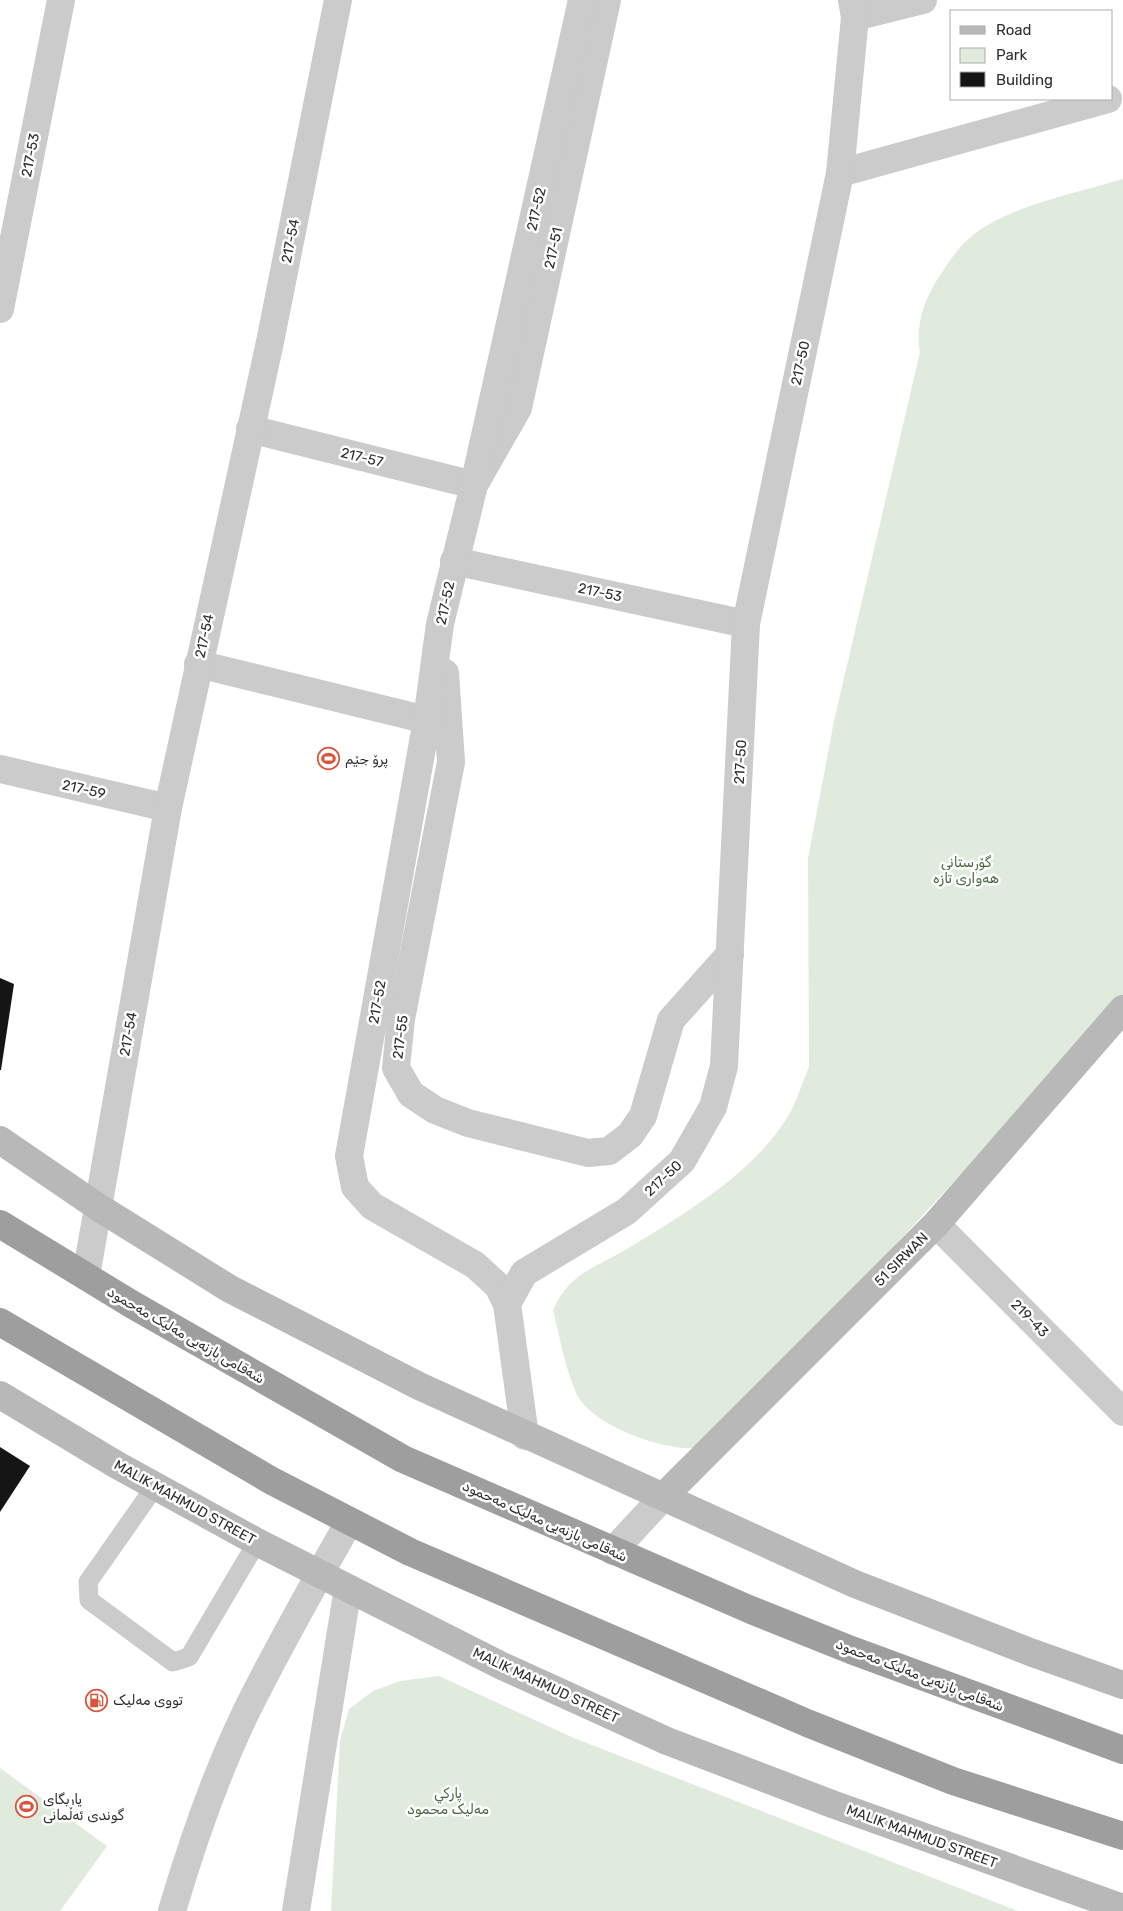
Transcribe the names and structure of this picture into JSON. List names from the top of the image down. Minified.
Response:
{"streets":{"highway":["شەقامی بازنەیی مەلیک مەحمود"],"main road":["51 SIRWAN","MALIK MAHMUD STREET"],"street":["217-53","217-52","217-54","217-51","217-50","217-57","217-59","217-55","219-43"]},"crossings":[["217-53","217-52"],["217-53","217-50"],["217-52","217-51"],["217-52","217-50"],["217-52","217-57"],["217-52","217-55"],["217-54","217-57"],["217-54","217-59"],["217-54","شەقامی بازنەیی مەلیک مەحمود"],["217-51","217-57"],["217-50","217-55"],["51 SIRWAN","219-43"]],"parks":["گۆڕستانی هەواری تازە","پارکي مەليک محمود"],"places":{"sports":["پرۆ جێم","یاریگای گوندی ئەڵمانی"],"fuel station":["تووی مەلیک"]},"legend":["Road","Park","Building"]}
